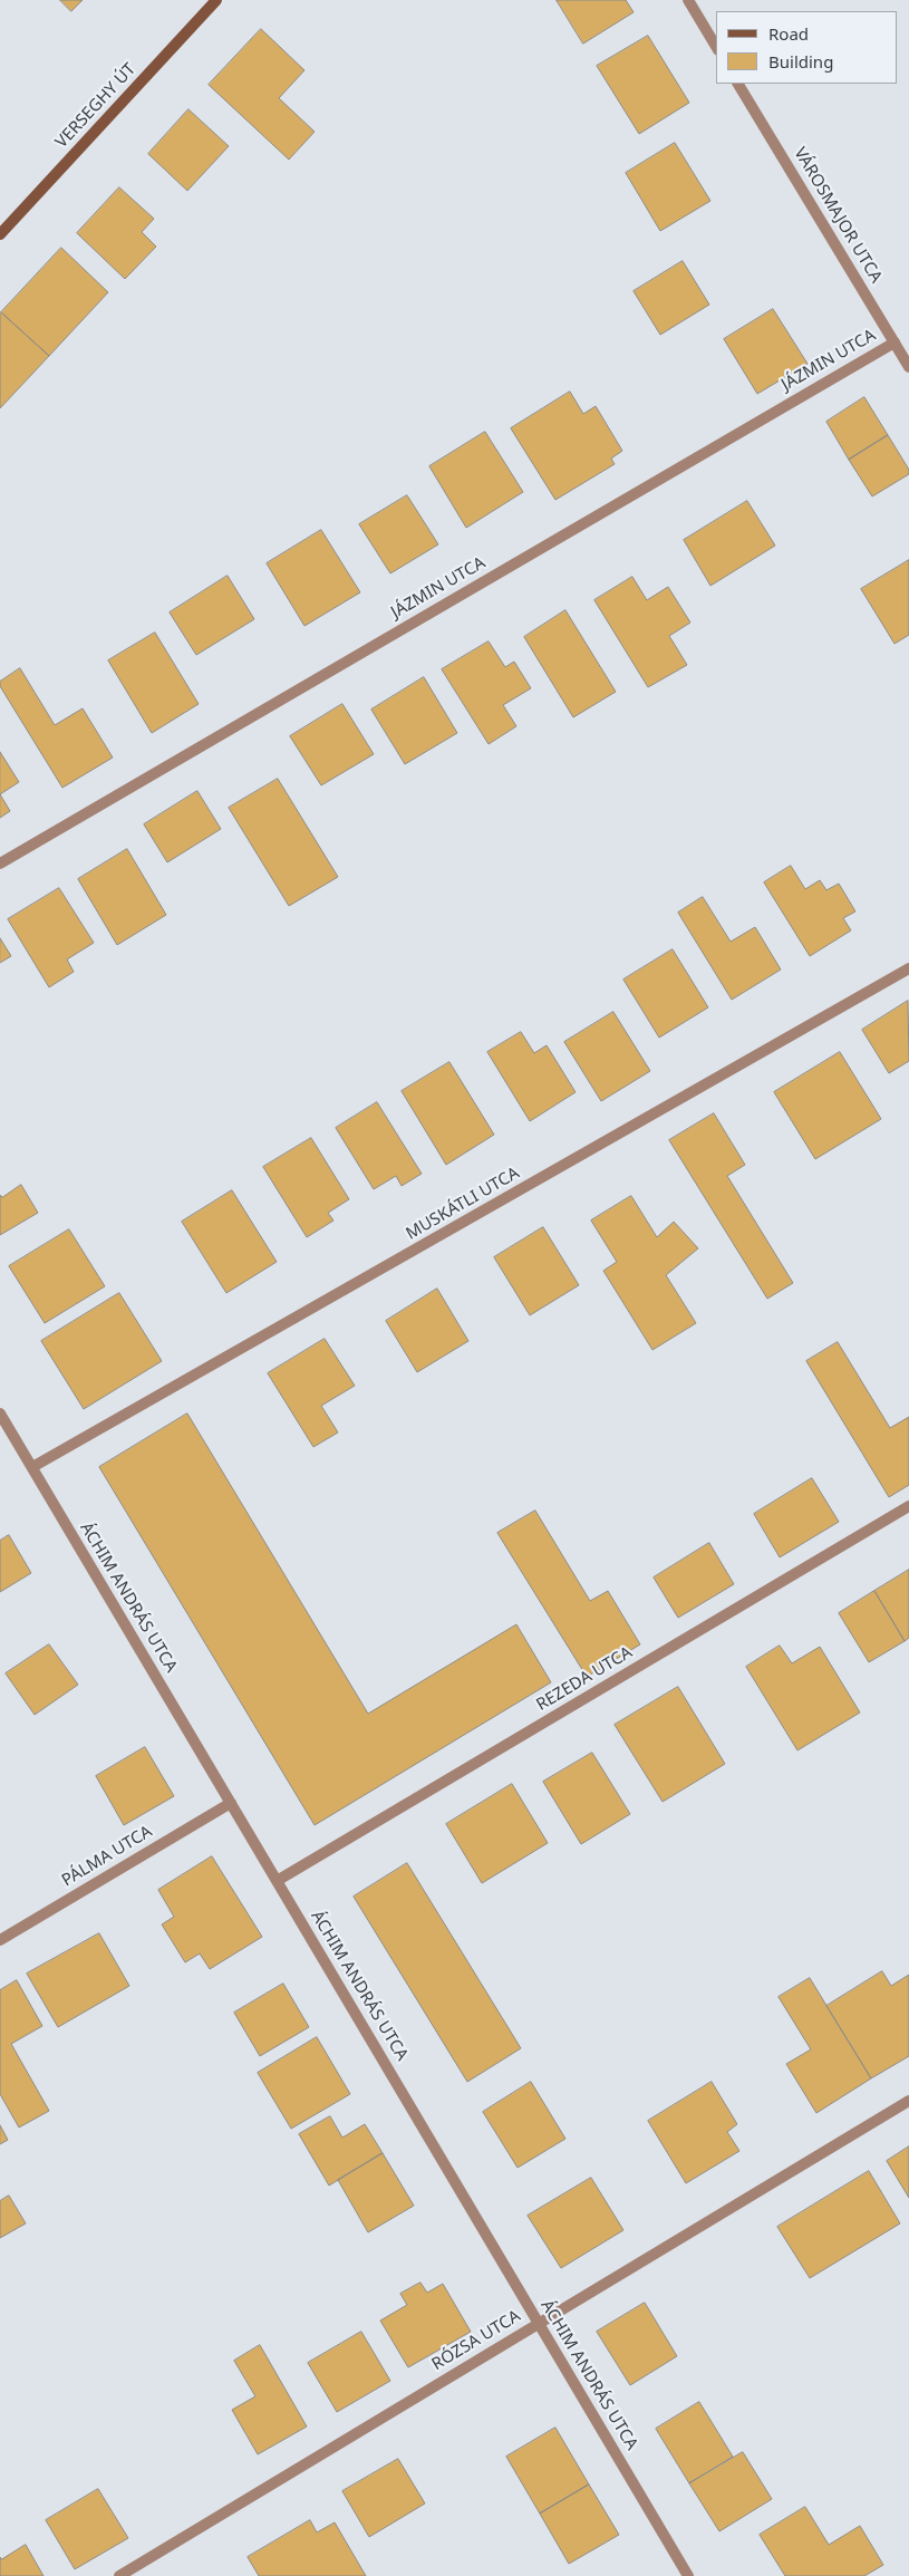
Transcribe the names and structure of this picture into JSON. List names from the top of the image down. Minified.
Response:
{"streets":{"main road":["VERSEGHY ÚT"],"street":["VÁROSMAJOR UTCA","JÁZMIN UTCA","MUSKÁTLI UTCA","ÁCHIM ANDRÁS UTCA","REZEDA UTCA","PÁLMA UTCA","RÓZSA UTCA"]},"crossings":[["VÁROSMAJOR UTCA","JÁZMIN UTCA"],["MUSKÁTLI UTCA","ÁCHIM ANDRÁS UTCA"],["ÁCHIM ANDRÁS UTCA","REZEDA UTCA"],["ÁCHIM ANDRÁS UTCA","PÁLMA UTCA"],["ÁCHIM ANDRÁS UTCA","RÓZSA UTCA"]],"legend":["Road","Building"]}
